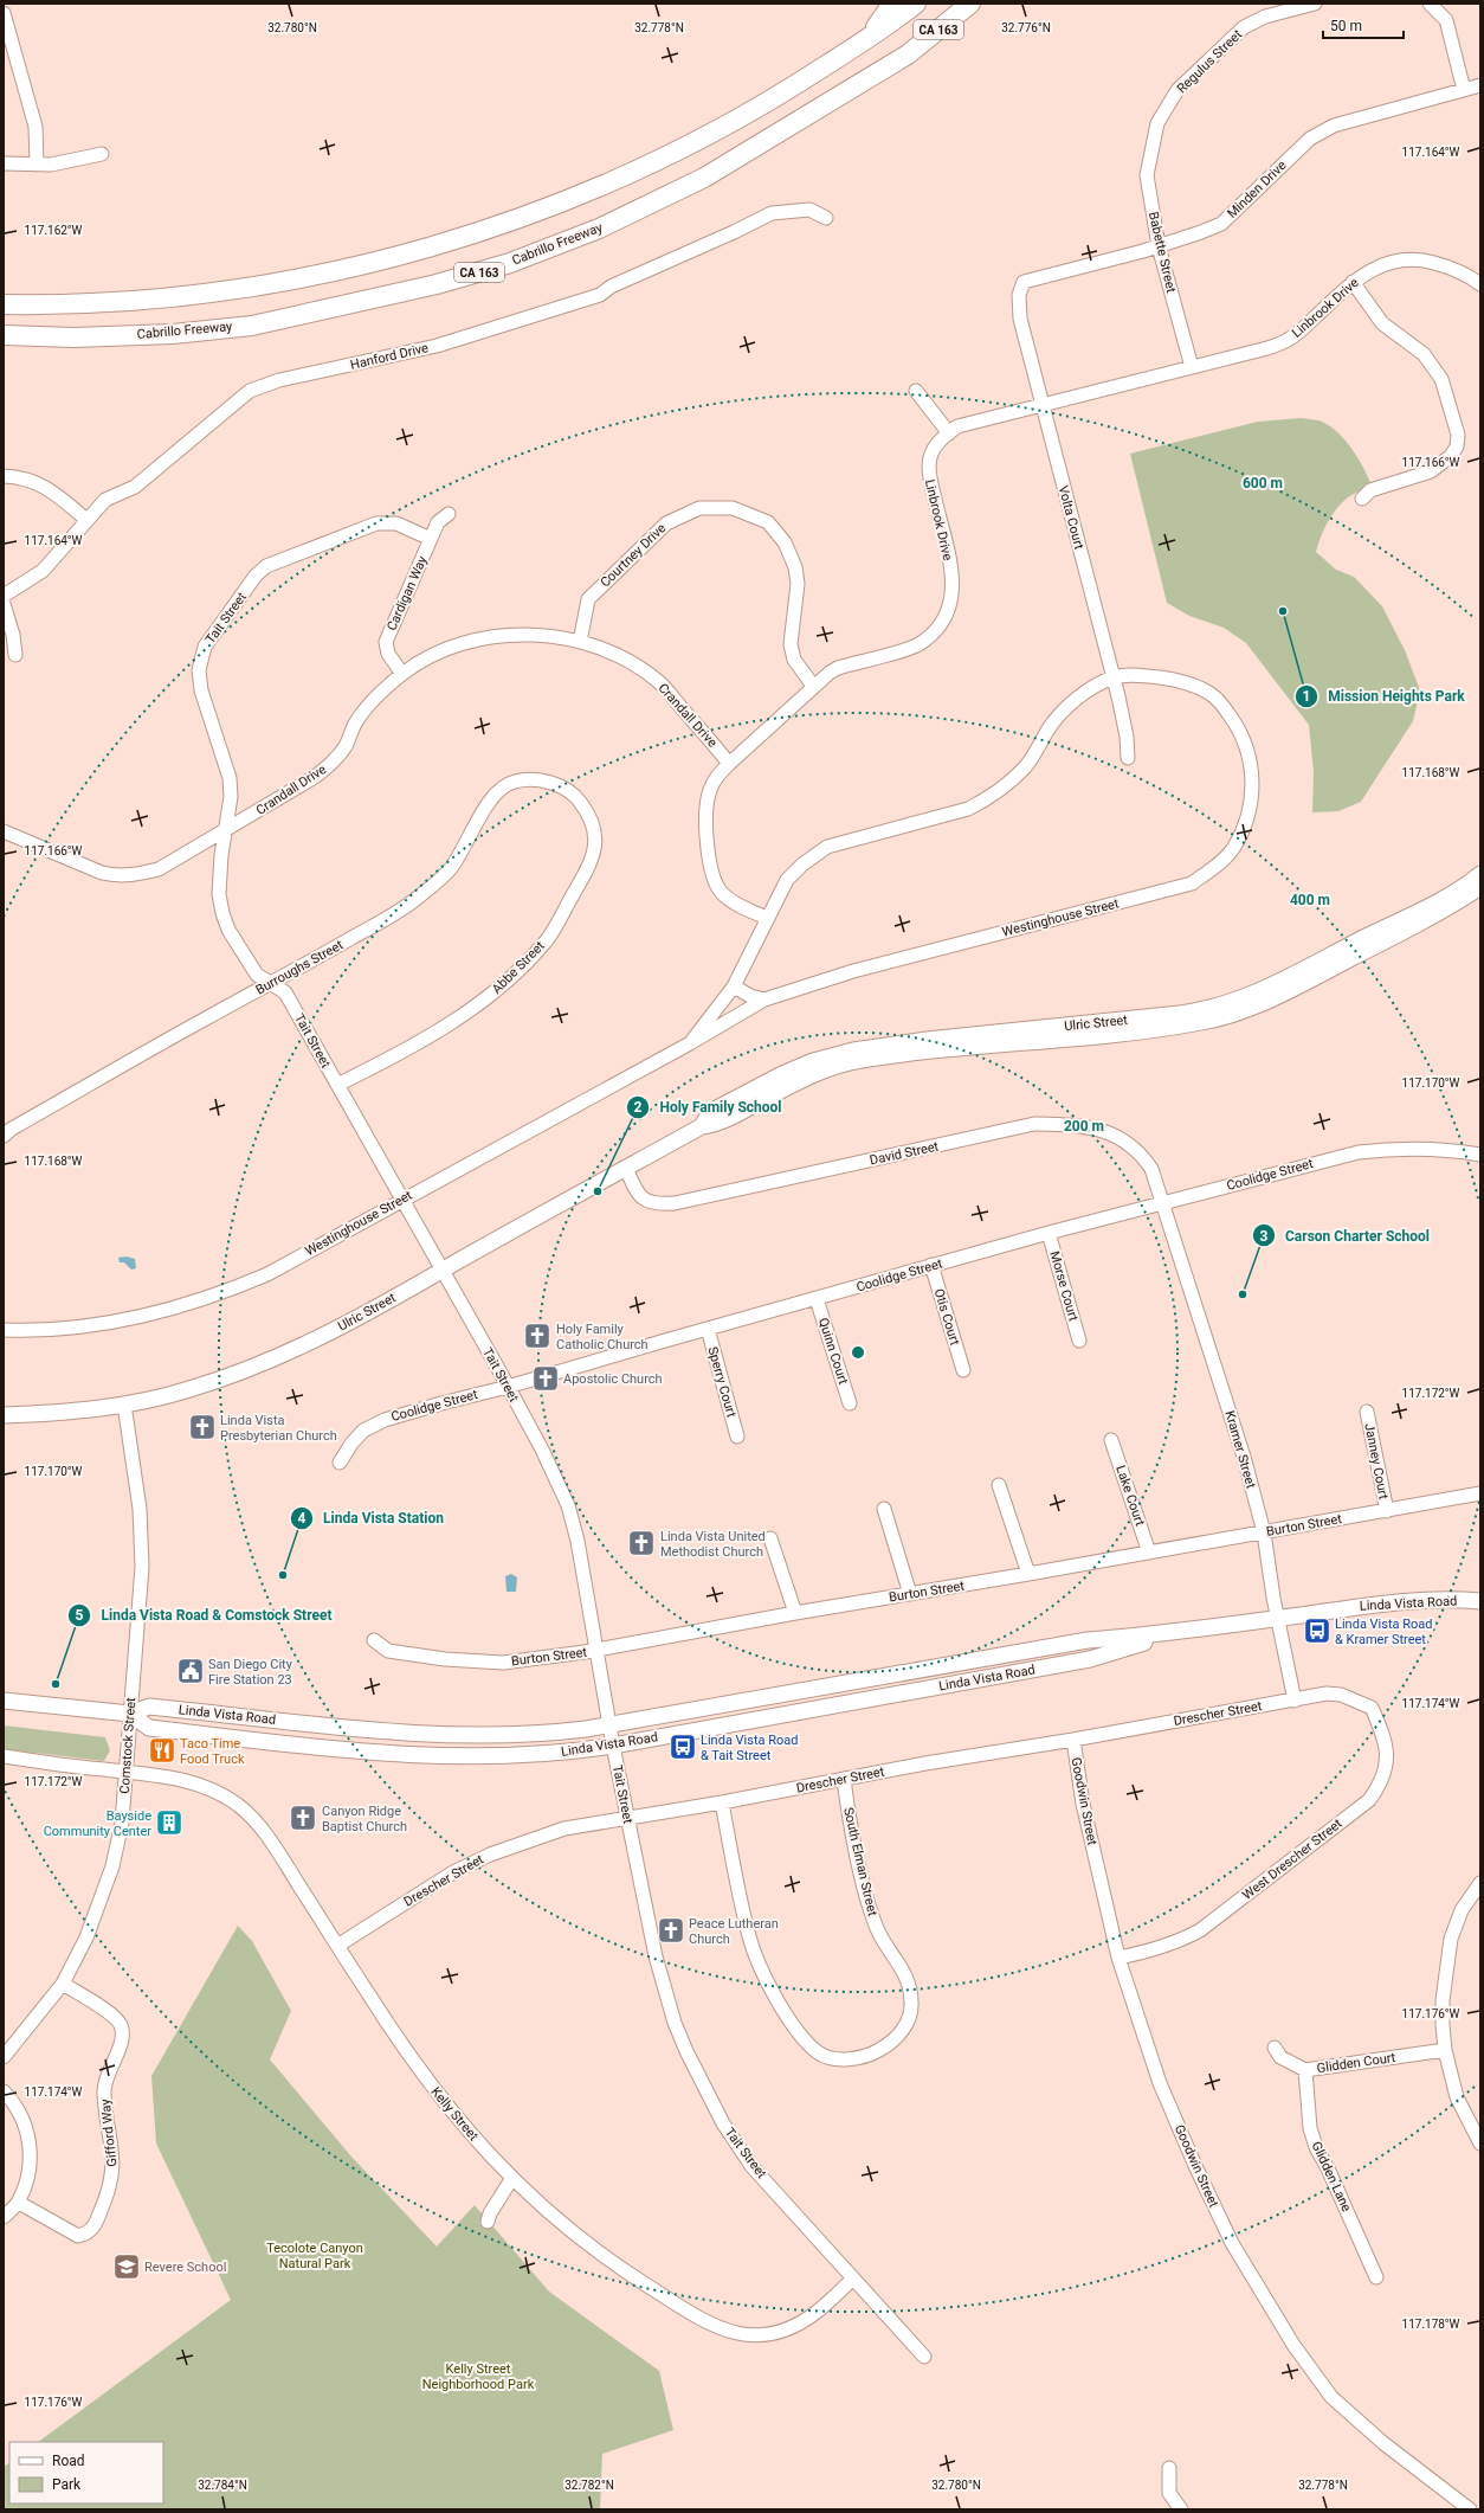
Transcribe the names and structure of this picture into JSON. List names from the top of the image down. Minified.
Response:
{"streets":{"highway":["CA 163","Cabrillo Freeway"],"main road":["Ulric Street","Linda Vista Road"],"street":["Regulus Street","Minden Drive","Babette Street","Linbrook Drive","Hanford Drive","Volta Court","Courtney Drive","Cardigan Way","Tait Street","Crandall Drive","Westinghouse Street","Burroughs Street","Abbe Street","David Street","Coolidge Street","Morse Court","Otis Court","Quinn Court","Sperry Court","Kramer Street","Janney Court","Lake Court","Burton Street","Drescher Street","Comstock Street","Goodwin Street","West Drescher Street","South Elman Street","Glidden Court","Kelly Street","Gifford Way","Glidden Lane"]},"crossings":[["Regulus Street","Babette Street"],["Minden Drive","Babette Street"],["Minden Drive","Volta Court"],["Babette Street","Linbrook Drive"],["Linbrook Drive","Volta Court"],["Linbrook Drive","Courtney Drive"],["Linbrook Drive","Crandall Drive"],["Volta Court","Westinghouse Street"],["Courtney Drive","Crandall Drive"],["Cardigan Way","Tait Street"],["Cardigan Way","Crandall Drive"],["Tait Street","Crandall Drive"],["Tait Street","Westinghouse Street"],["Tait Street","Burroughs Street"],["Tait Street","Abbe Street"],["Tait Street","Ulric Street"],["Tait Street","Coolidge Street"],["Tait Street","Burton Street"],["Tait Street","Linda Vista Road"],["Tait Street","Drescher Street"],["Tait Street","Kelly Street"],["Burroughs Street","Abbe Street"],["Ulric Street","David Street"],["Ulric Street","Comstock Street"],["David Street","Coolidge Street"],["David Street","Kramer Street"],["Coolidge Street","Morse Court"],["Coolidge Street","Otis Court"],["Coolidge Street","Quinn Court"],["Coolidge Street","Sperry Court"],["Coolidge Street","Kramer Street"],["Kramer Street","Burton Street"],["Kramer Street","Linda Vista Road"],["Kramer Street","Drescher Street"],["Janney Court","Burton Street"],["Lake Court","Burton Street"],["Linda Vista Road","Comstock Street"],["Drescher Street","Goodwin Street"],["Drescher Street","West Drescher Street"],["Drescher Street","South Elman Street"],["Drescher Street","Kelly Street"],["Comstock Street","Kelly Street"],["Comstock Street","Gifford Way"],["Goodwin Street","West Drescher Street"],["Glidden Court","Glidden Lane"]],"parks":["Tecolote Canyon Natural Park","Kelly Street Neighborhood Park"],"places":{"other":["Mission Heights Park","Holy Family School","Carson Charter School","Linda Vista Station","Linda Vista Road & Comstock Street"],"church":["Holy Family Catholic Church","Apostolic Church","Linda Vista Presbyterian Church","Linda Vista United Methodist Church","Canyon Ridge Baptist Church","Peace Lutheran Church"],"bus stop":["Linda Vista Road & Kramer Street","Linda Vista Road & Tait Street"],"public building":["San Diego City Fire Station 23"],"restaurant":["Taco Time Food Truck"],"building":["Bayside Community Center"],"school or university":["Revere School"]},"legend":["Road","Park"],"scale_bar":"50 m","coordinates":["32.776°N","32.780°N","32.778°N","117.164°W","117.162°W","117.166°W","117.168°W","117.170°W","117.172°W","117.174°W","117.176°W","117.178°W","32.784°N","32.782°N"],"rings":["600 m","400 m","200 m"]}
